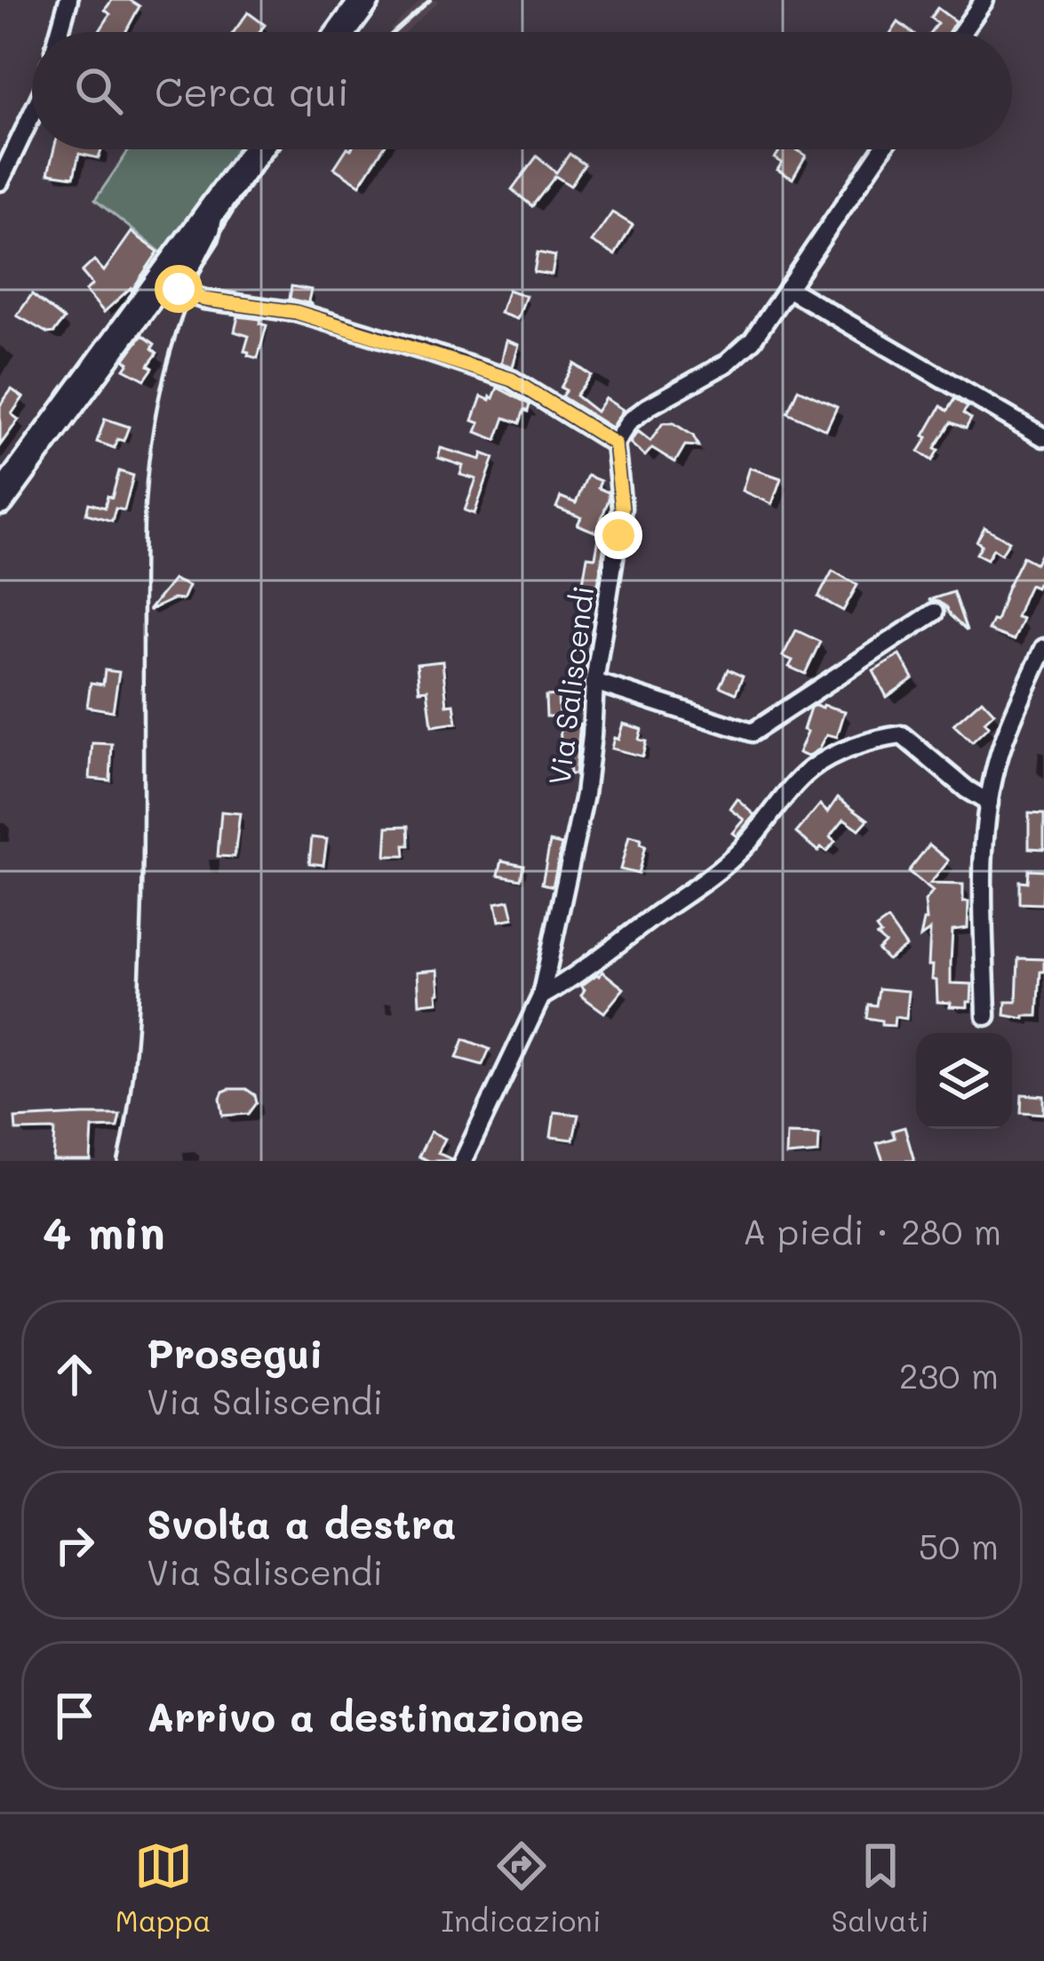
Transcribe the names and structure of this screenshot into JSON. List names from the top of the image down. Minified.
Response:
{"streets":{"street":["Via Saliscendi"]},"page":{"search":"Cerca qui","heading":["4 min","A piedi · 280 m"],"list":[["Prosegui","Via Saliscendi","230 m"],["Svolta a destra","Via Saliscendi","50 m"],"Arrivo a destinazione"],"nav":["Mappa","Indicazioni","Salvati"]}}
